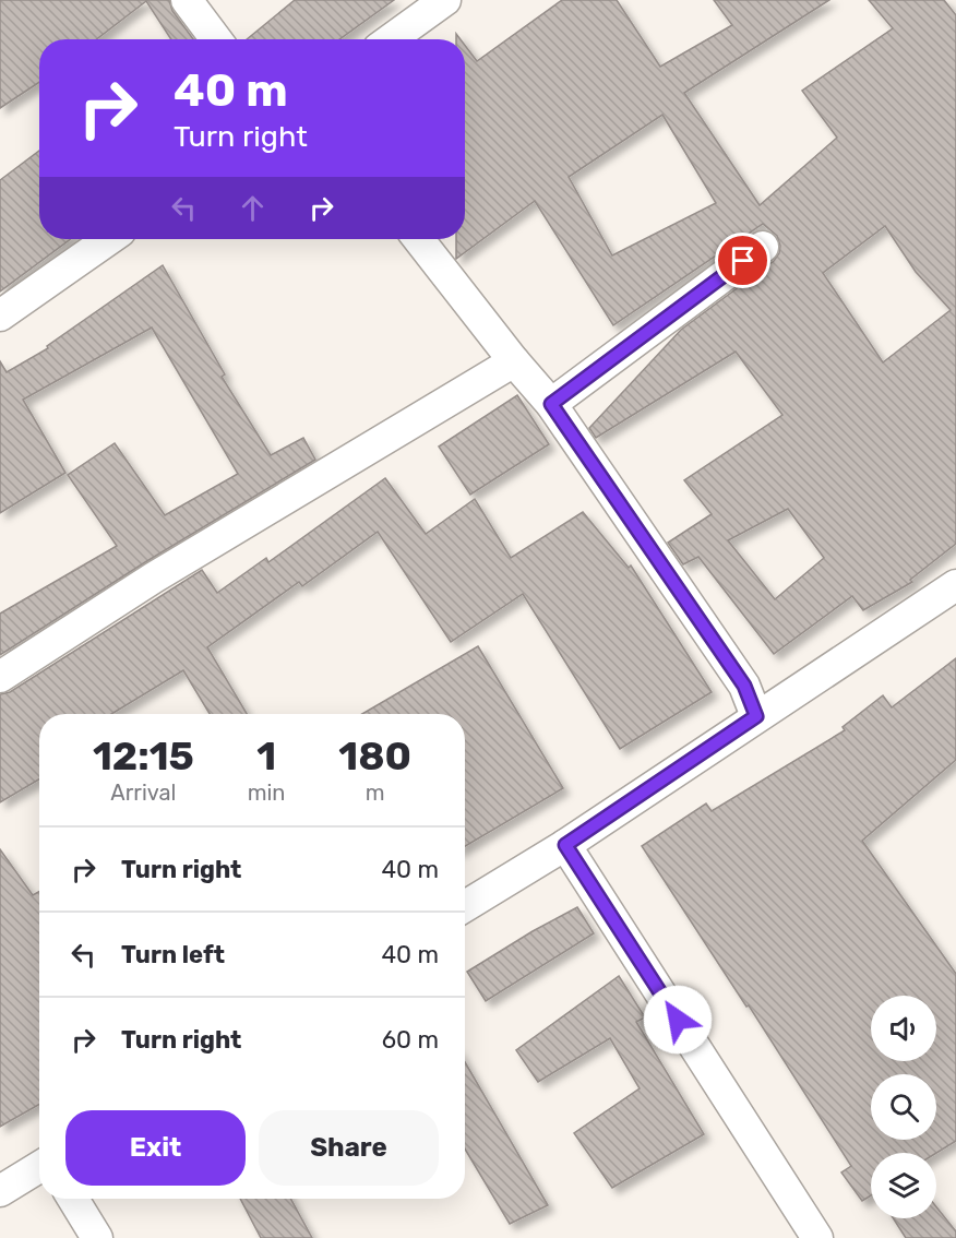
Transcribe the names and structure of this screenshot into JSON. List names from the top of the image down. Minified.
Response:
{"page":{"turn":["40 m","Turn right"],"eta":["12:15","Arrival","1","min","180","m"],"list":[{"name":"Turn right","value":"40 m"},{"name":"Turn left","value":"40 m"},{"name":"Turn right","value":"60 m"}],"buttons":["Exit","Share"]}}
